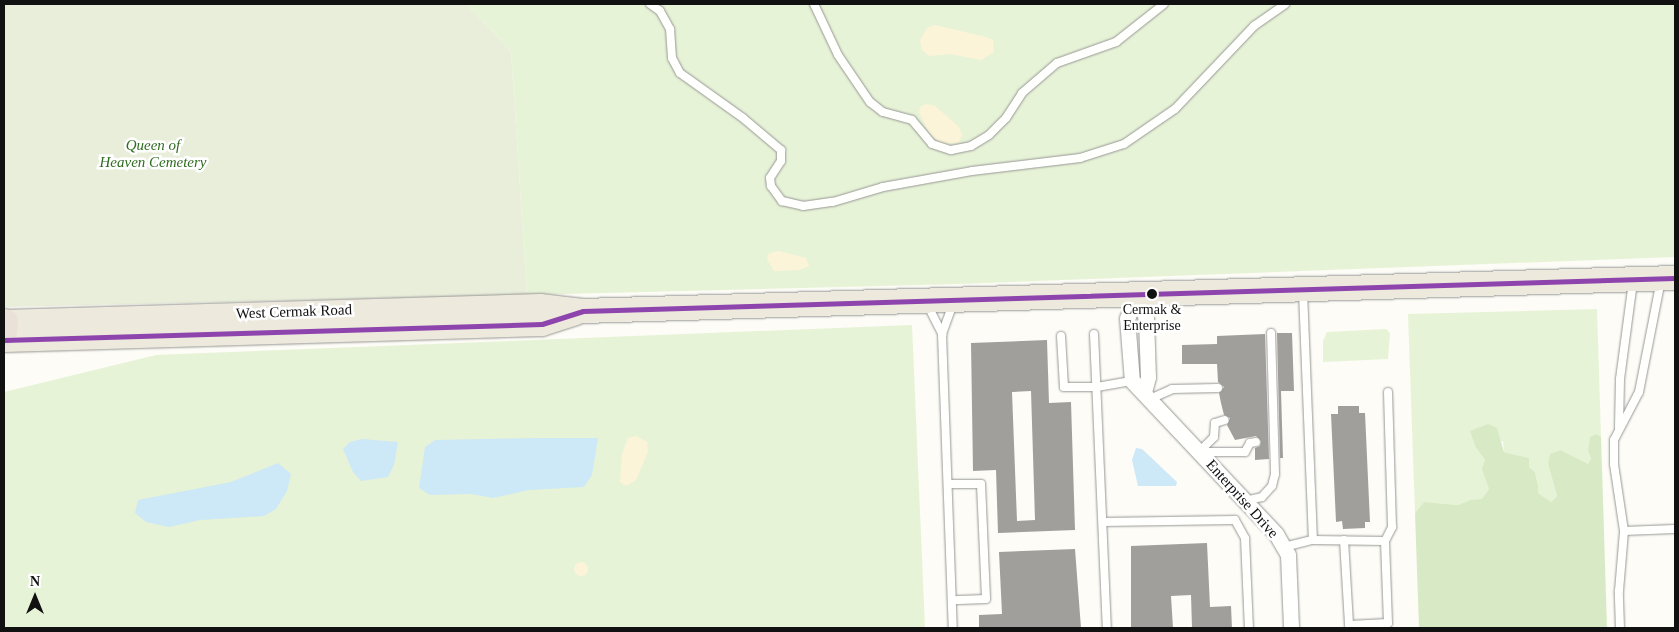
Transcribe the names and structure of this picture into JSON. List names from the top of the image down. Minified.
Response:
{"streets":{"main road":["West Cermak Road"],"street":["Enterprise Drive"]},"parks":["Queen of Heaven Cemetery"],"places":["Cermak & Enterprise"],"north":"top"}
